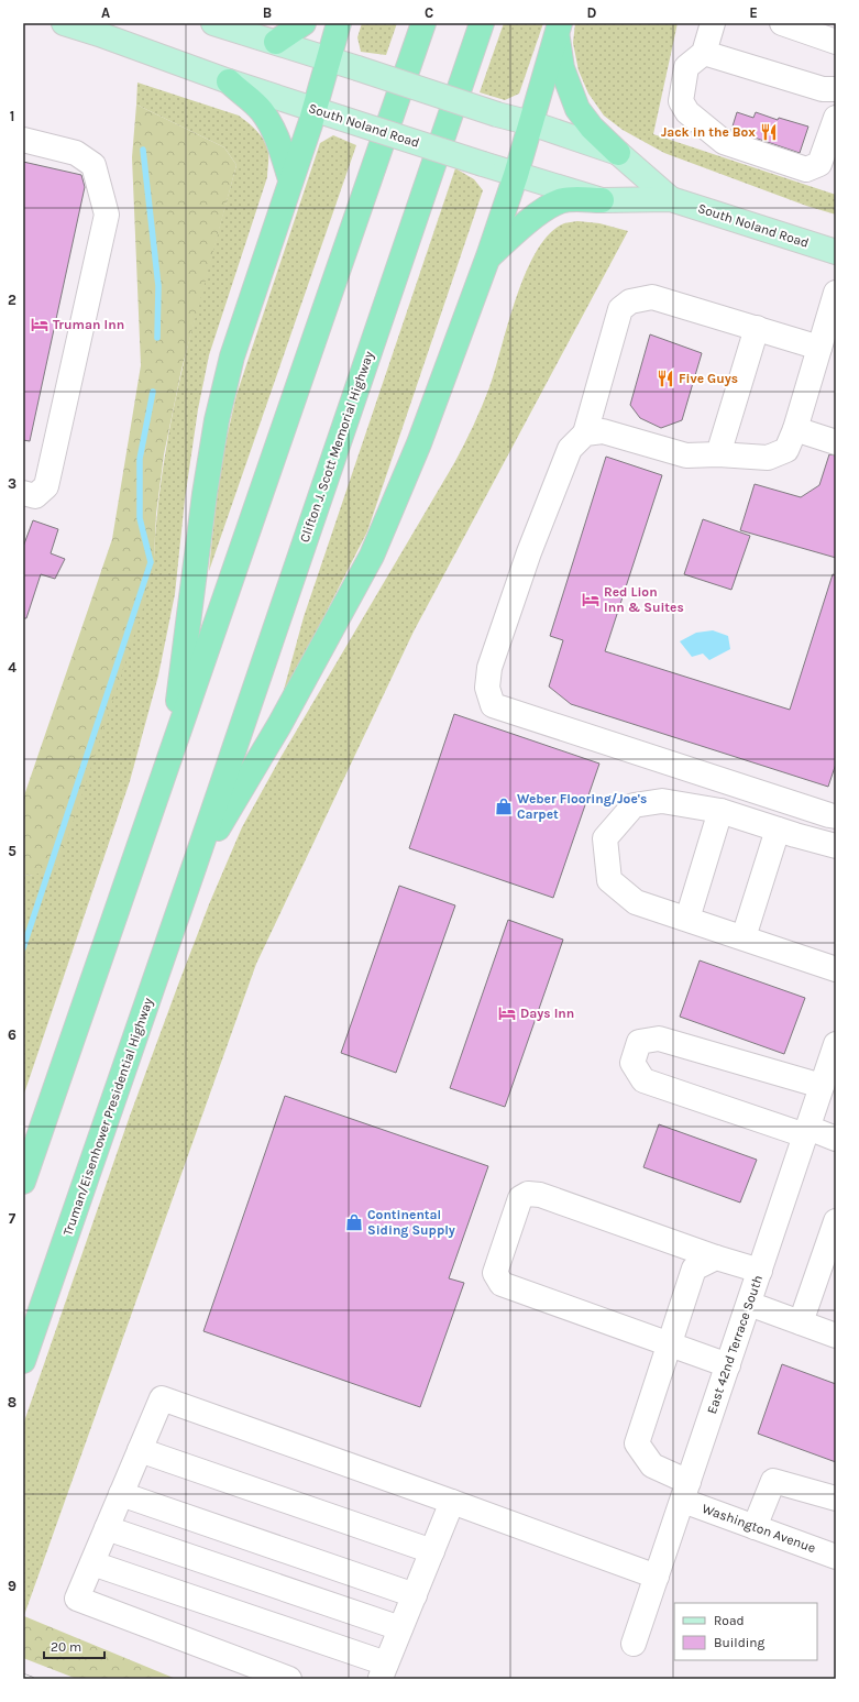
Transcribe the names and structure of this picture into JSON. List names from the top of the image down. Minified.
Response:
{"streets":{"highway":["Clifton J. Scott Memorial Highway","Truman/Eisenhower Presidential Highway"],"main road":["South Noland Road"],"street":["East 42nd Terrace South","Washington Avenue"]},"crossings":[["Clifton J. Scott Memorial Highway","Truman/Eisenhower Presidential Highway"],["East 42nd Terrace South","Washington Avenue"]],"places":{"restaurant":["Jack in the Box","Five Guys"],"hotel":["Truman Inn","Red Lion Inn & Suites","Days Inn"],"shop":["Weber Flooring/Joe's Carpet","Continental Siding Supply"]},"legend":["Road","Building"],"scale_bar":"20 m","grid":{"columns":["A","B","C","D","E"],"rows":["1","2","3","4","5","6","7","8","9"]}}
